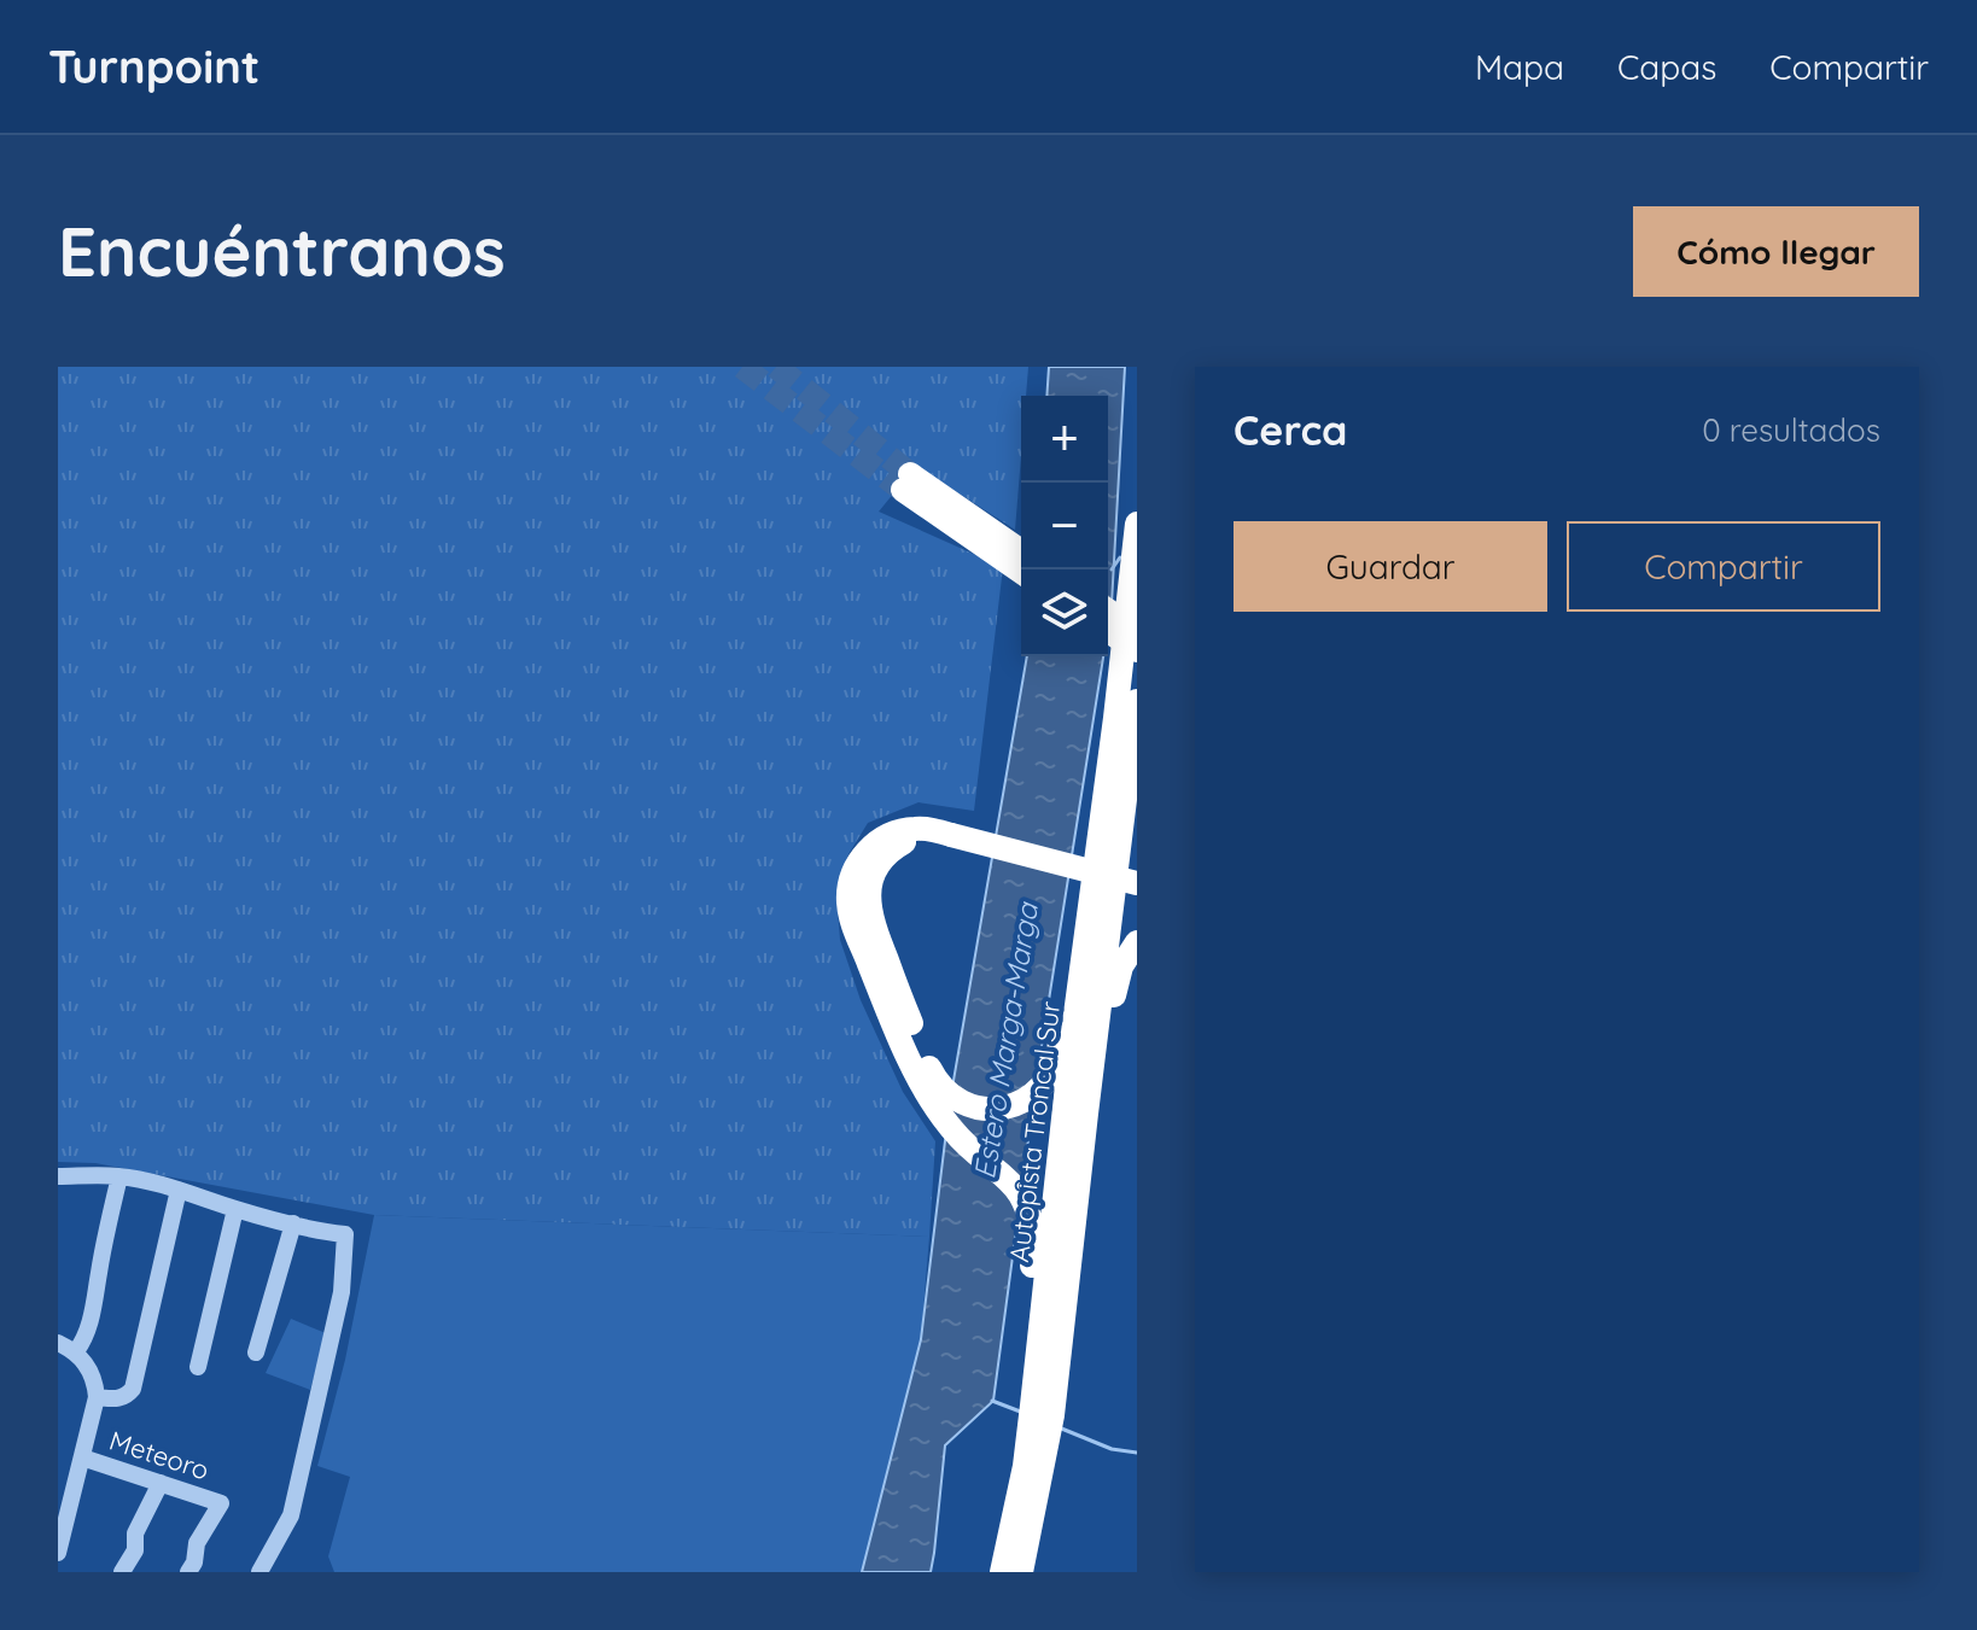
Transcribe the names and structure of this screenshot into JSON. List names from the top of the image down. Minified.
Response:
{"streets":{"highway":["Autopista Troncal Sur"],"street":["Meteoro"]},"water":["Estero Marga-Marga"],"page":{"header":"Turnpoint","nav":["Mapa","Capas","Compartir"],"buttons":["Cómo llegar",["Guardar","Compartir"]],"title":"Encuéntranos","heading":["Cerca","0 resultados"],"map_buttons":["+","−"]}}
